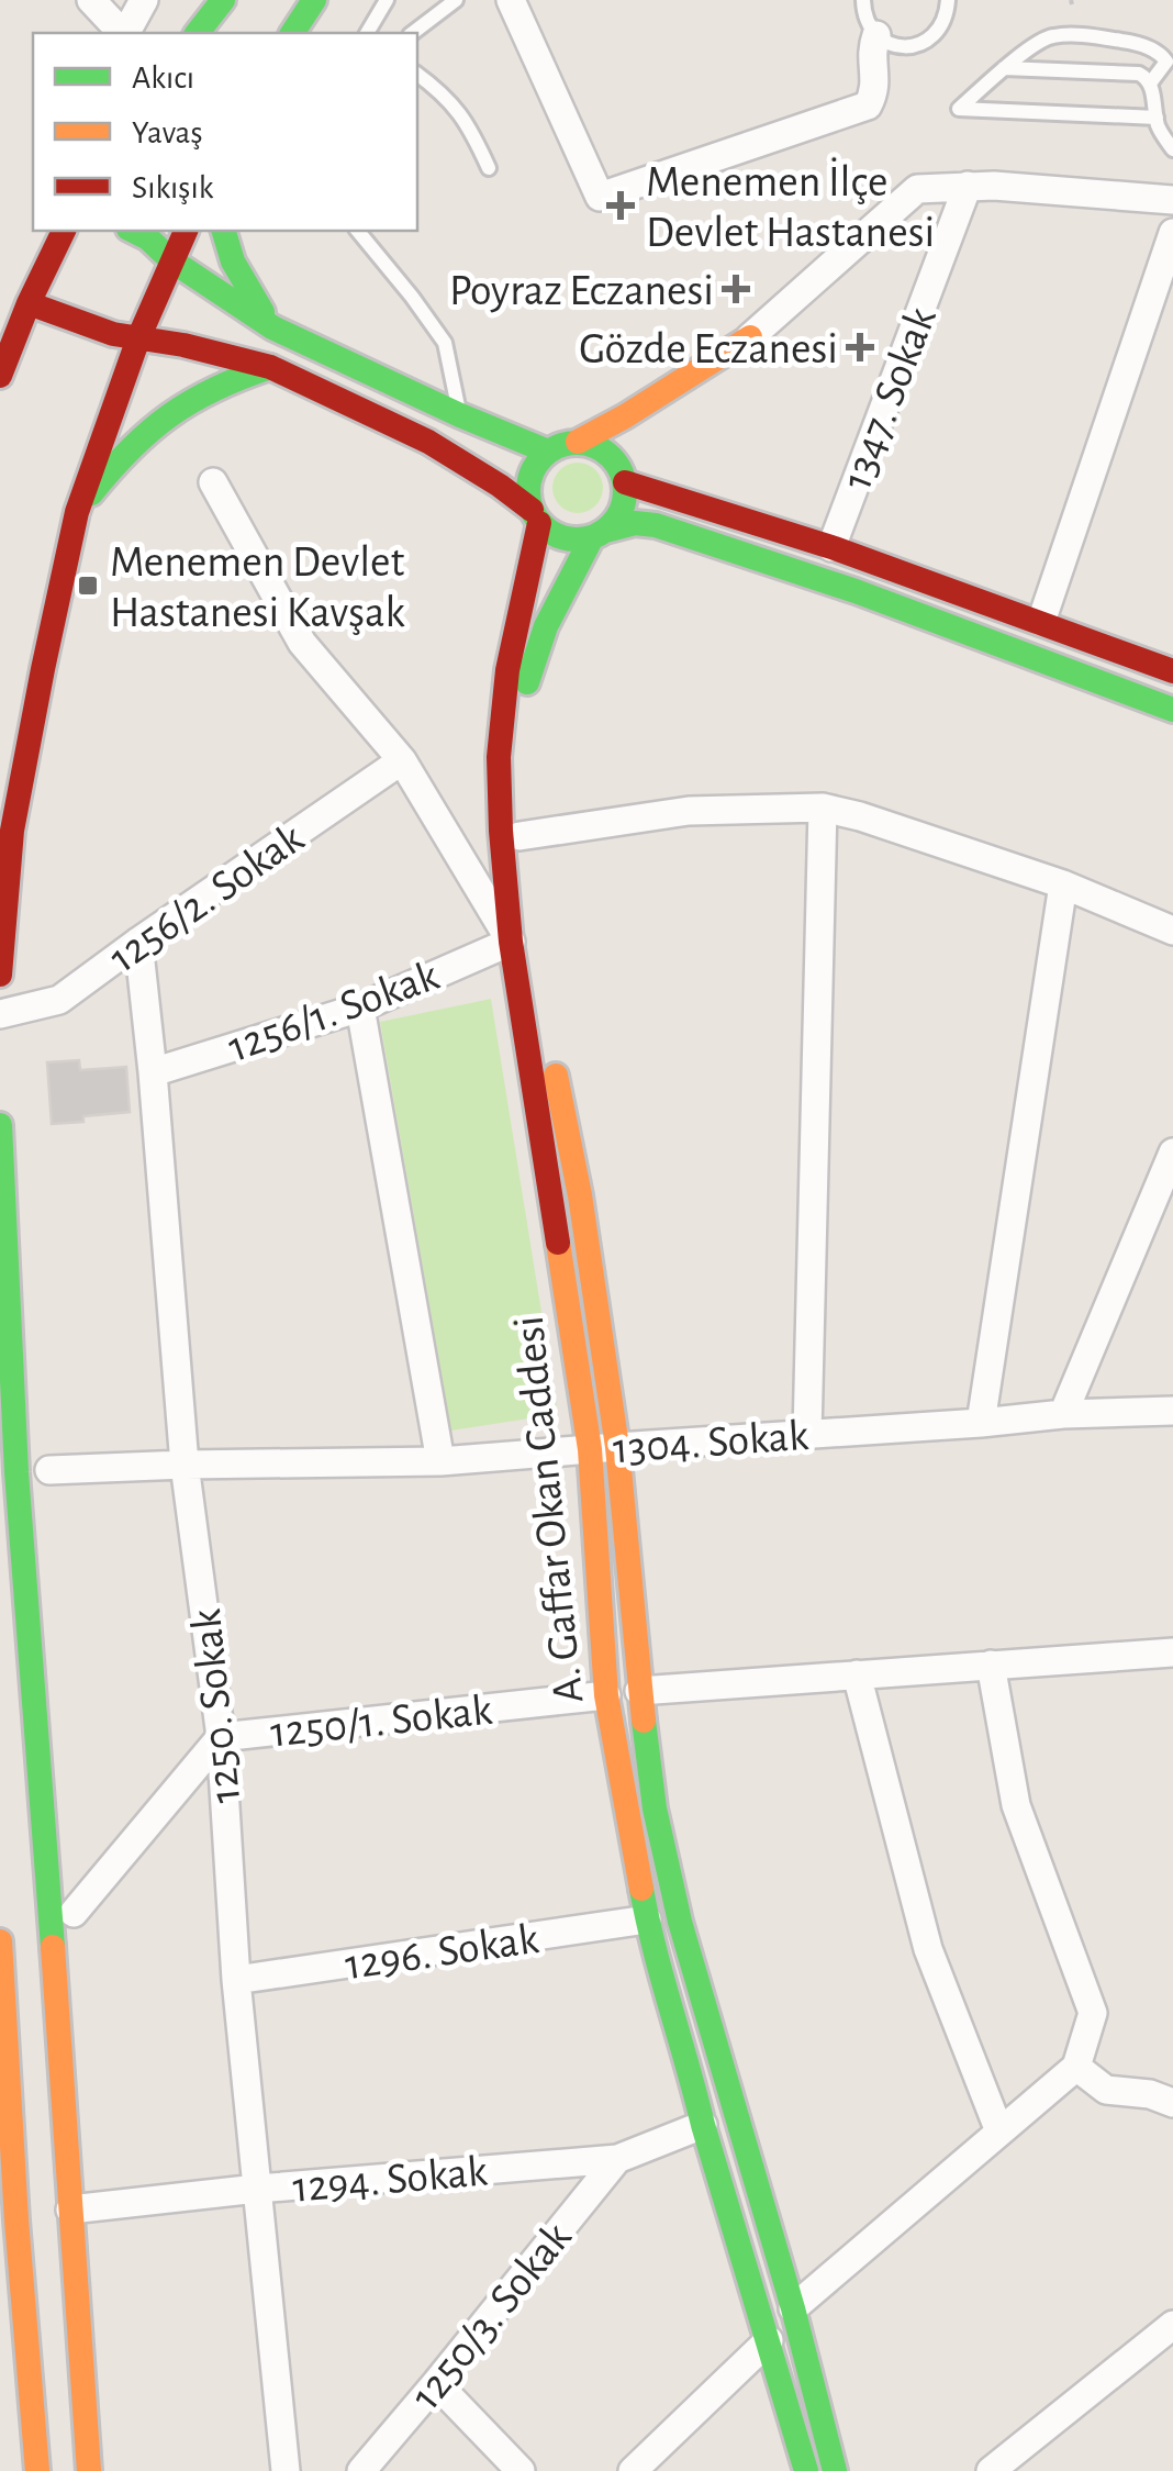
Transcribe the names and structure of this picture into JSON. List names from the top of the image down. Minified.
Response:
{"streets":{"main road":["A. Gaffar Okan Caddesi"],"street":["1347. Sokak","1256/2. Sokak","1256/1. Sokak","1304. Sokak","1250. Sokak","1250/1. Sokak","1296. Sokak","1294. Sokak","1250/3. Sokak"]},"crossings":[["1256/2. Sokak","1250. Sokak"],["1256/1. Sokak","A. Gaffar Okan Caddesi"],["1256/1. Sokak","1250. Sokak"],["1304. Sokak","A. Gaffar Okan Caddesi"],["1304. Sokak","1250. Sokak"],["A. Gaffar Okan Caddesi","1250/1. Sokak"],["A. Gaffar Okan Caddesi","1296. Sokak"],["A. Gaffar Okan Caddesi","1294. Sokak"],["1250. Sokak","1250/1. Sokak"],["1250. Sokak","1296. Sokak"],["1250. Sokak","1294. Sokak"],["1294. Sokak","1250/3. Sokak"]],"places":{"health":["Menemen İlçe Devlet Hastanesi","Poyraz Eczanesi","Gözde Eczanesi"],"transit":["Menemen Devlet Hastanesi Kavşak"]},"legend":["Akıcı","Yavaş","Sıkışık"]}
